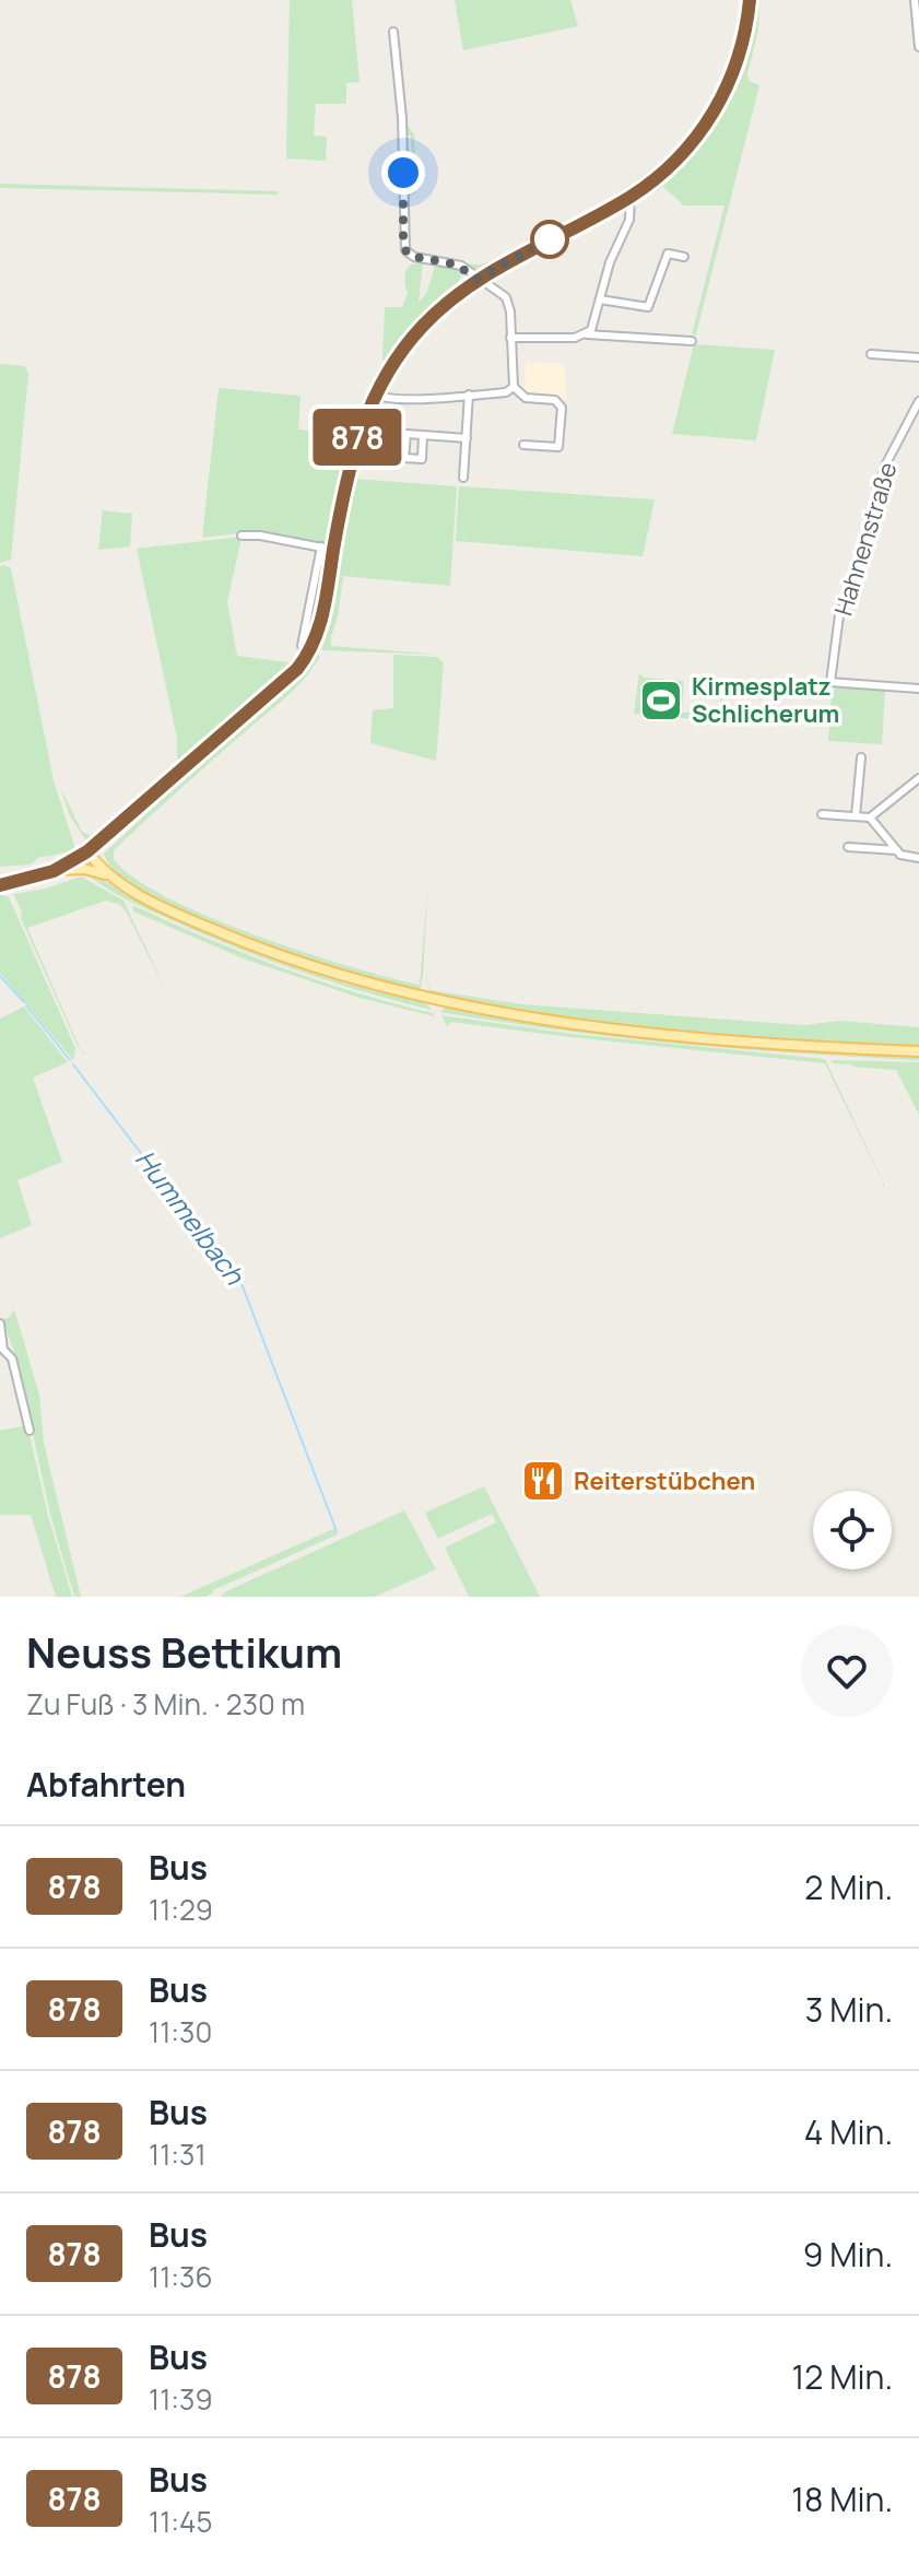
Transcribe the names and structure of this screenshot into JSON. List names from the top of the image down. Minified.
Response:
{"streets":{"street":["Hahnenstraße"]},"water":["Hummelbach"],"places":{"sports":["Kirmesplatz Schlicherum"],"restaurant":["Reiterstübchen"]},"lines":["bus line 878"],"page":{"on_map":"878","heading":[["Neuss Bettikum","Zu Fuß · 3 Min. · 230 m"],"Abfahrten"],"list":[{"mark":"878","name":"Bus","note":"11:29","value":"2 Min."},{"mark":"878","name":"Bus","note":"11:30","value":"3 Min."},{"mark":"878","name":"Bus","note":"11:31","value":"4 Min."},{"mark":"878","name":"Bus","note":"11:36","value":"9 Min."},{"mark":"878","name":"Bus","note":"11:39","value":"12 Min."},{"mark":"878","name":"Bus","note":"11:45","value":"18 Min."}]}}
